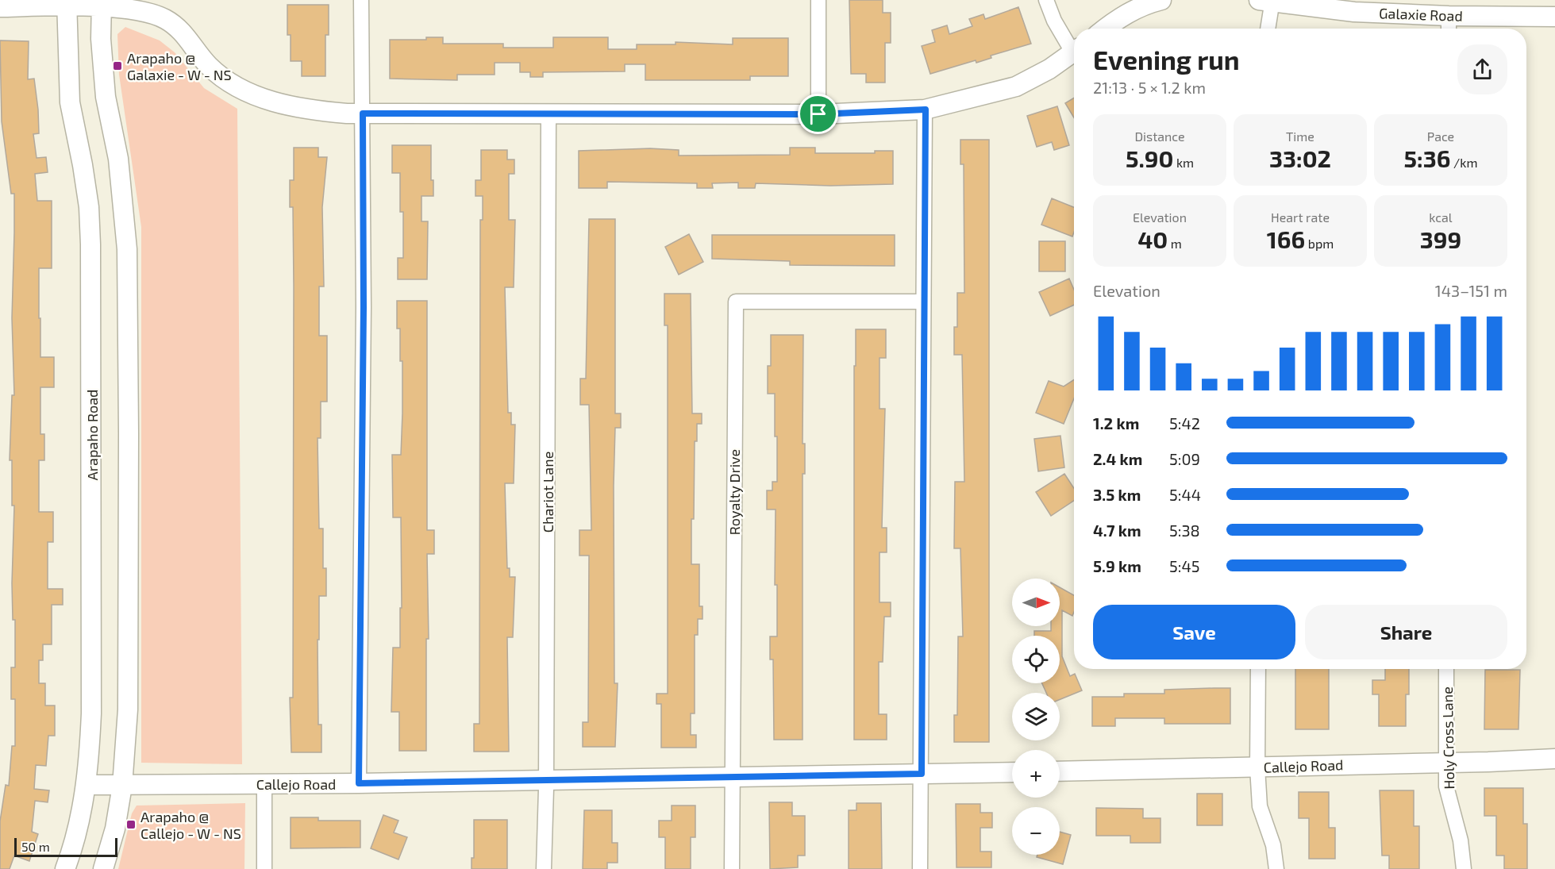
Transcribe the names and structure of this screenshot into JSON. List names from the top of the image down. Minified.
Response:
{"streets":{"street":["Galaxie Road","Arapaho Road","Chariot Lane","Royalty Drive","Holy Cross Lane","Callejo Road"]},"crossings":[["Arapaho Road","Callejo Road"],["Chariot Lane","Callejo Road"],["Royalty Drive","Callejo Road"],["Holy Cross Lane","Callejo Road"]],"places":{"transit":["Arapaho @ Galaxie - W - NS","Arapaho @ Callejo - W - NS"]},"scale_bar":"50 m","north":"right","page":{"heading":["Evening run","21:13 · 5 × 1.2 km"],"stats":[["Distance","5.90 km"],["Time","33:02"],["Pace","5:36 /km"],["Elevation","40 m"],["Heart rate","166 bpm"],["kcal","399"]],"chart":["Elevation","143–151 m"],"list":[{"name":"1.2 km","note":"5:42"},{"name":"2.4 km","note":"5:09"},{"name":"3.5 km","note":"5:44"},{"name":"4.7 km","note":"5:38"},{"name":"5.9 km","note":"5:45"}],"map_buttons":["+","−"],"buttons":["Save","Share"],"scale":"50 m"}}
